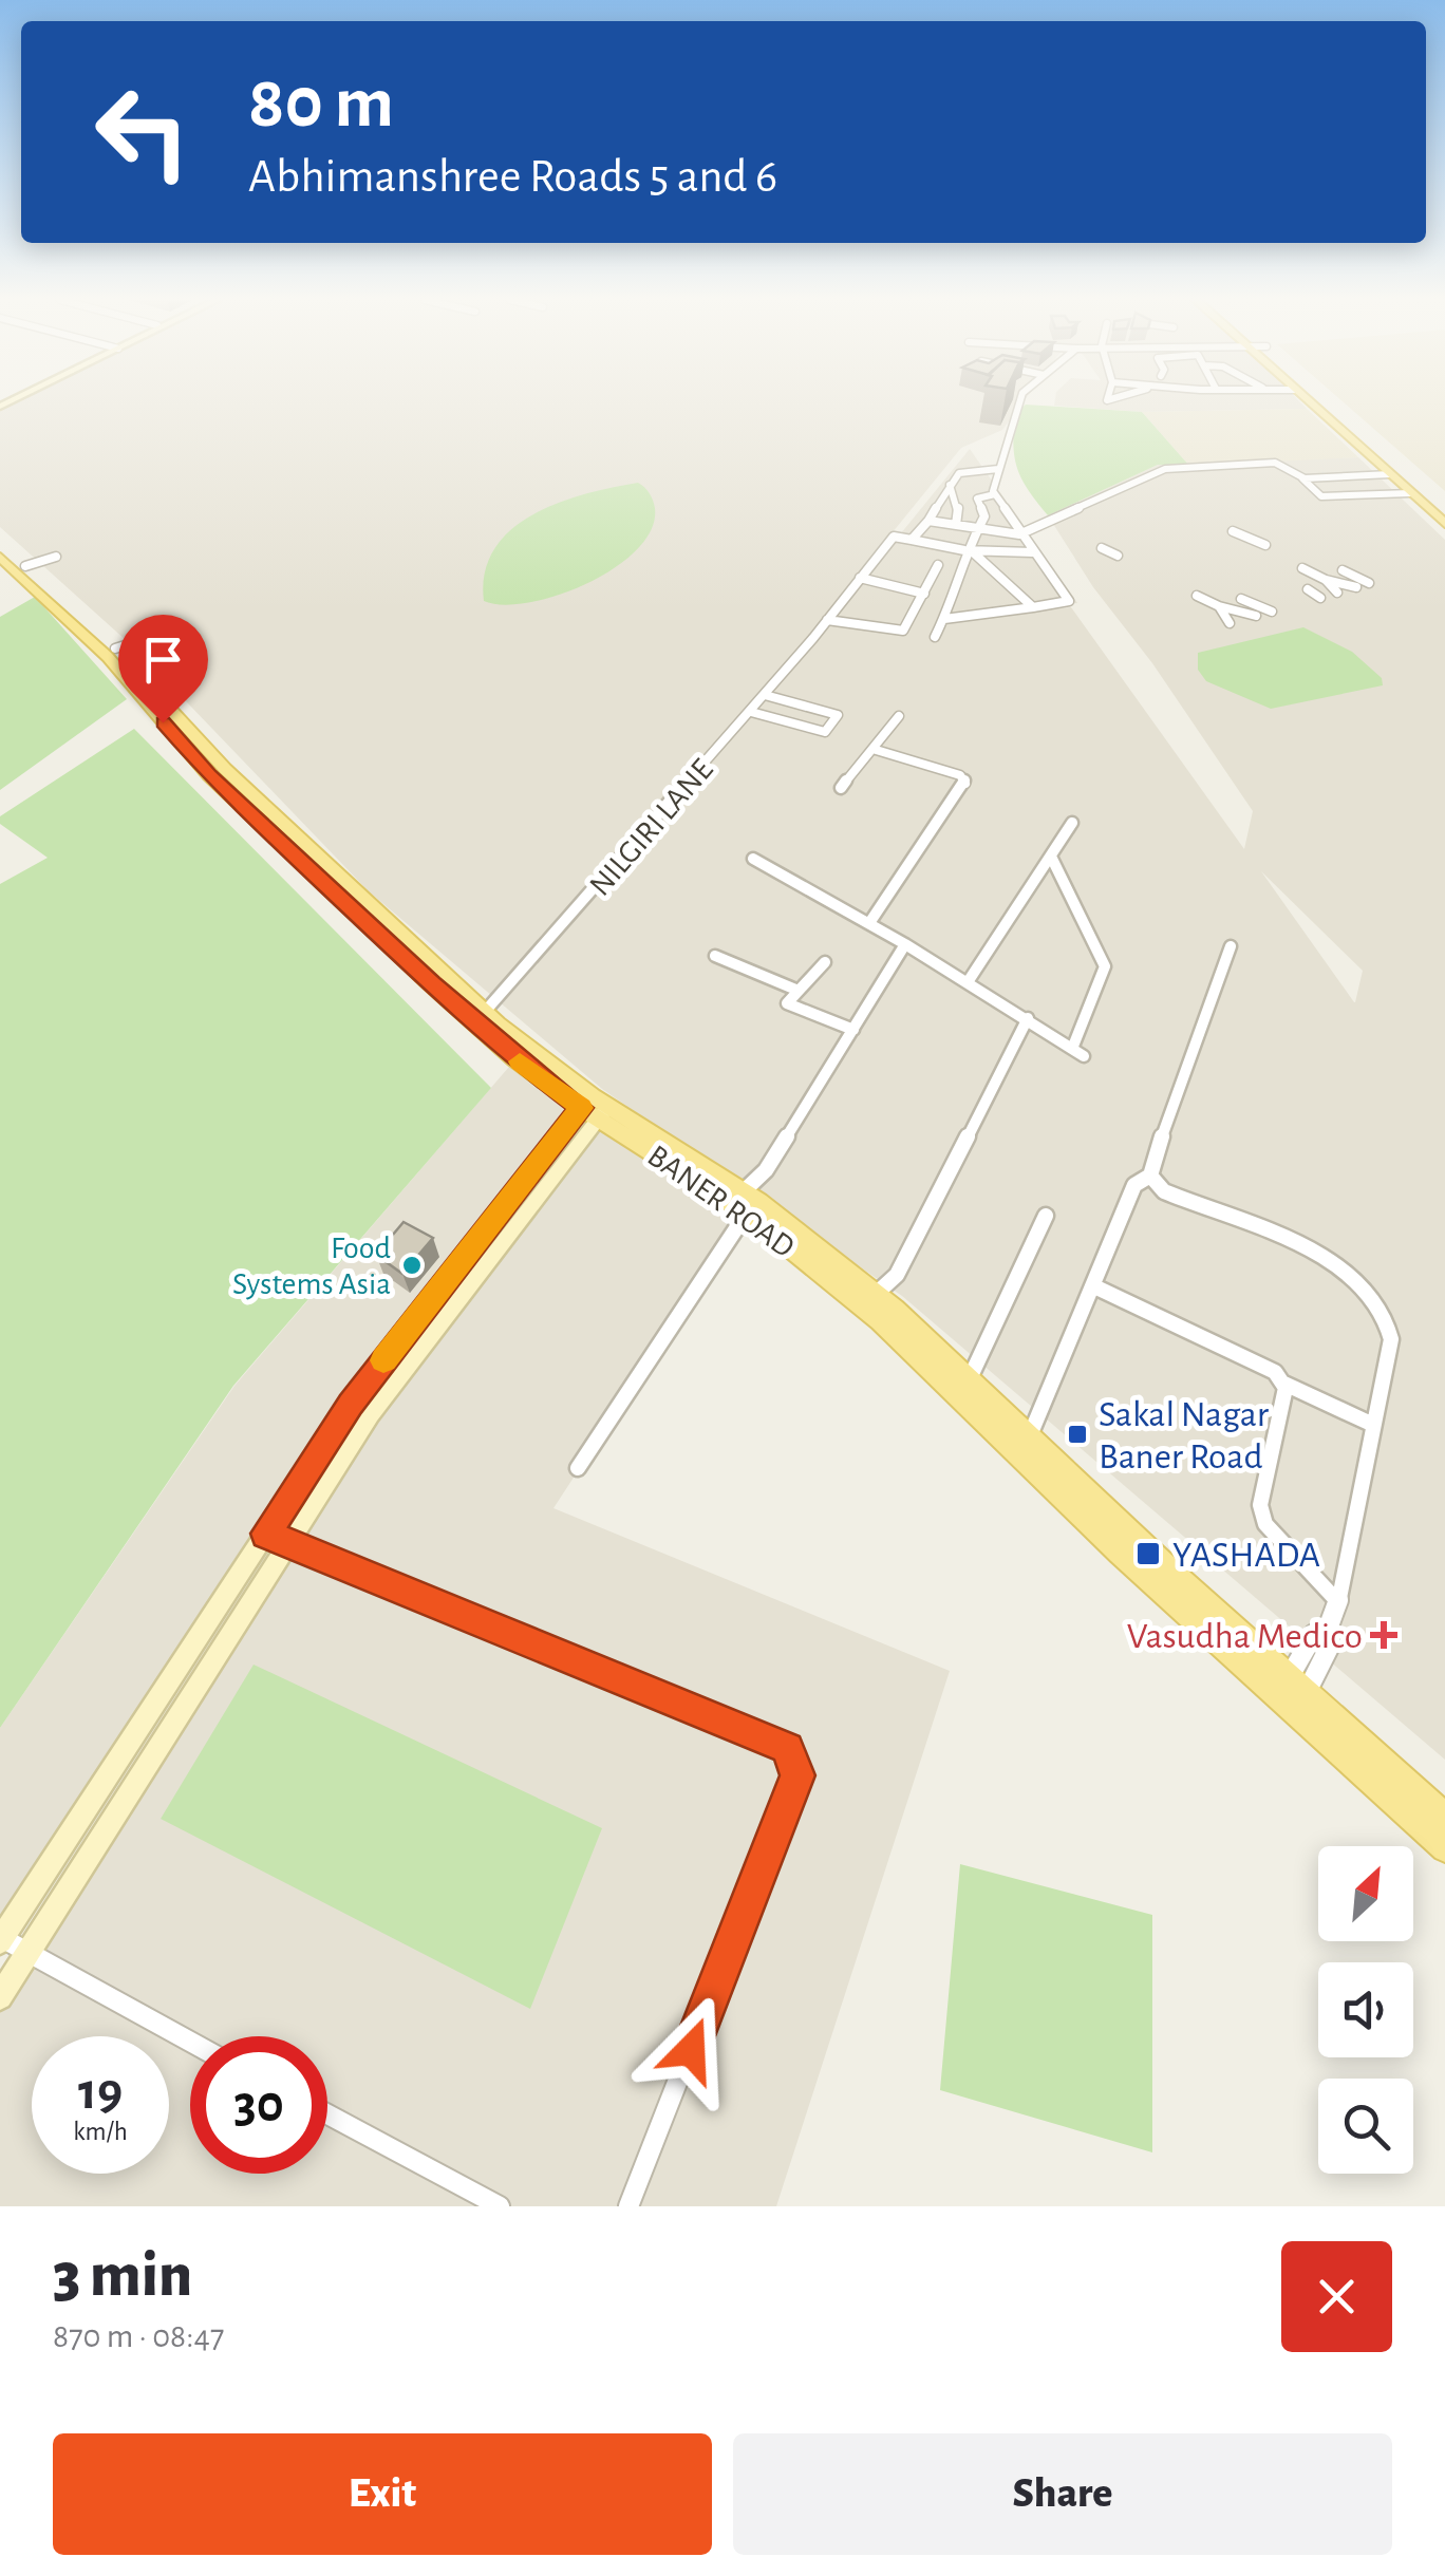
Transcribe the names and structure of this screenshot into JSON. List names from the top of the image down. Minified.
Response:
{"streets":{"main road":["BANER ROAD"],"street":["NILGIRI LANE"]},"crossings":[["NILGIRI LANE","BANER ROAD"]],"places":{"other":["Food Systems Asia"],"transit":["Sakal Nagar Baner Road","YASHADA"],"health":["Vasudha Medico"]},"north":"top right","page":{"turn":["80 m","Abhimanshree Roads 5 and 6"],"speed":"19 km/h","limit":"30","heading":["3 min","870 m · 08:47"],"buttons":["Exit","Share"]}}
